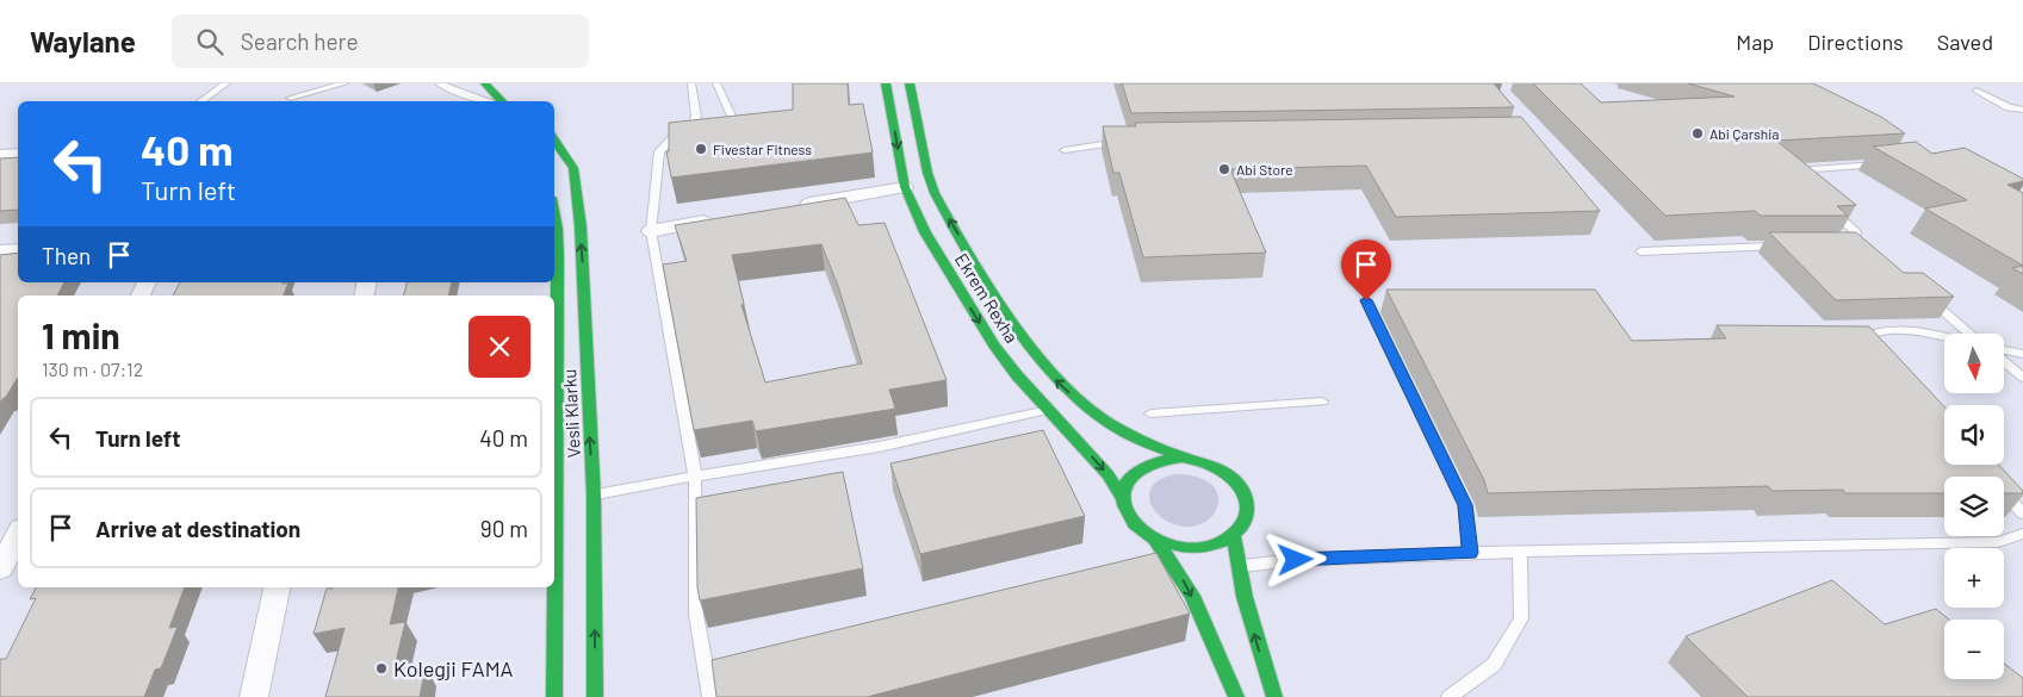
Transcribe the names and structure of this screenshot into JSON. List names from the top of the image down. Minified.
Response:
{"streets":{"street":["Ekrem Rexha","Vesli Klarku"]},"places":["Abi Çarshia","Fivestar Fitness","Abi Store","Kolegji FAMA"],"north":"bottom","page":{"header":"Waylane","search":"Search here","nav":["Map","Directions","Saved"],"turn":["40 m","Turn left"],"then":"Then","heading":["1 min","130 m · 07:12"],"map_buttons":["+","−"],"list":[{"name":"Turn left","value":"40 m"},{"name":"Arrive at destination","value":"90 m"}]}}
